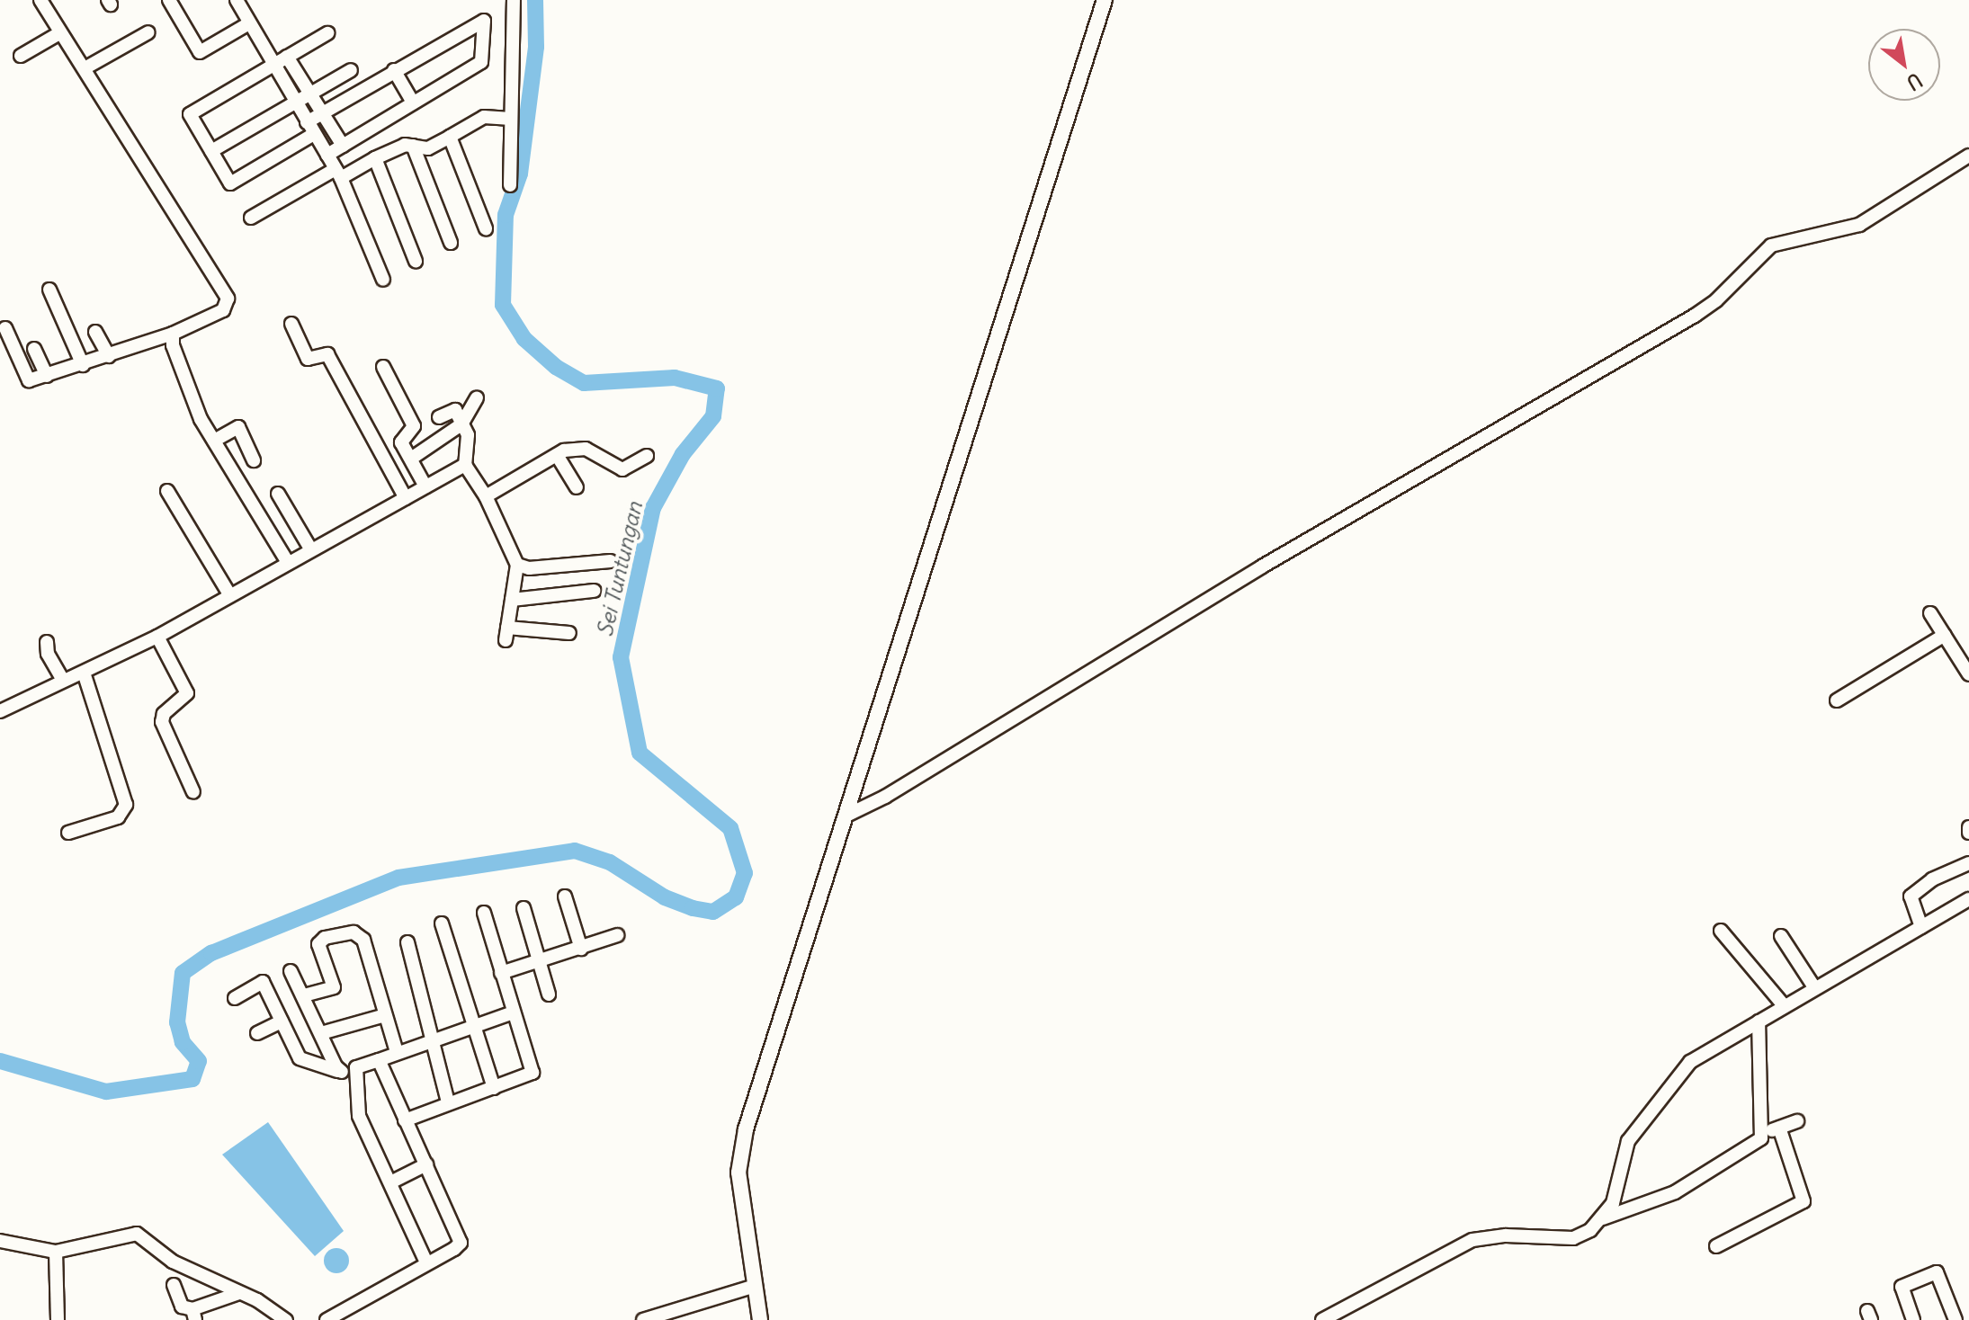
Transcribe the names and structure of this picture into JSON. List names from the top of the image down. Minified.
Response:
{"water":["Sei Tuntungan"],"north":"bottom right"}
